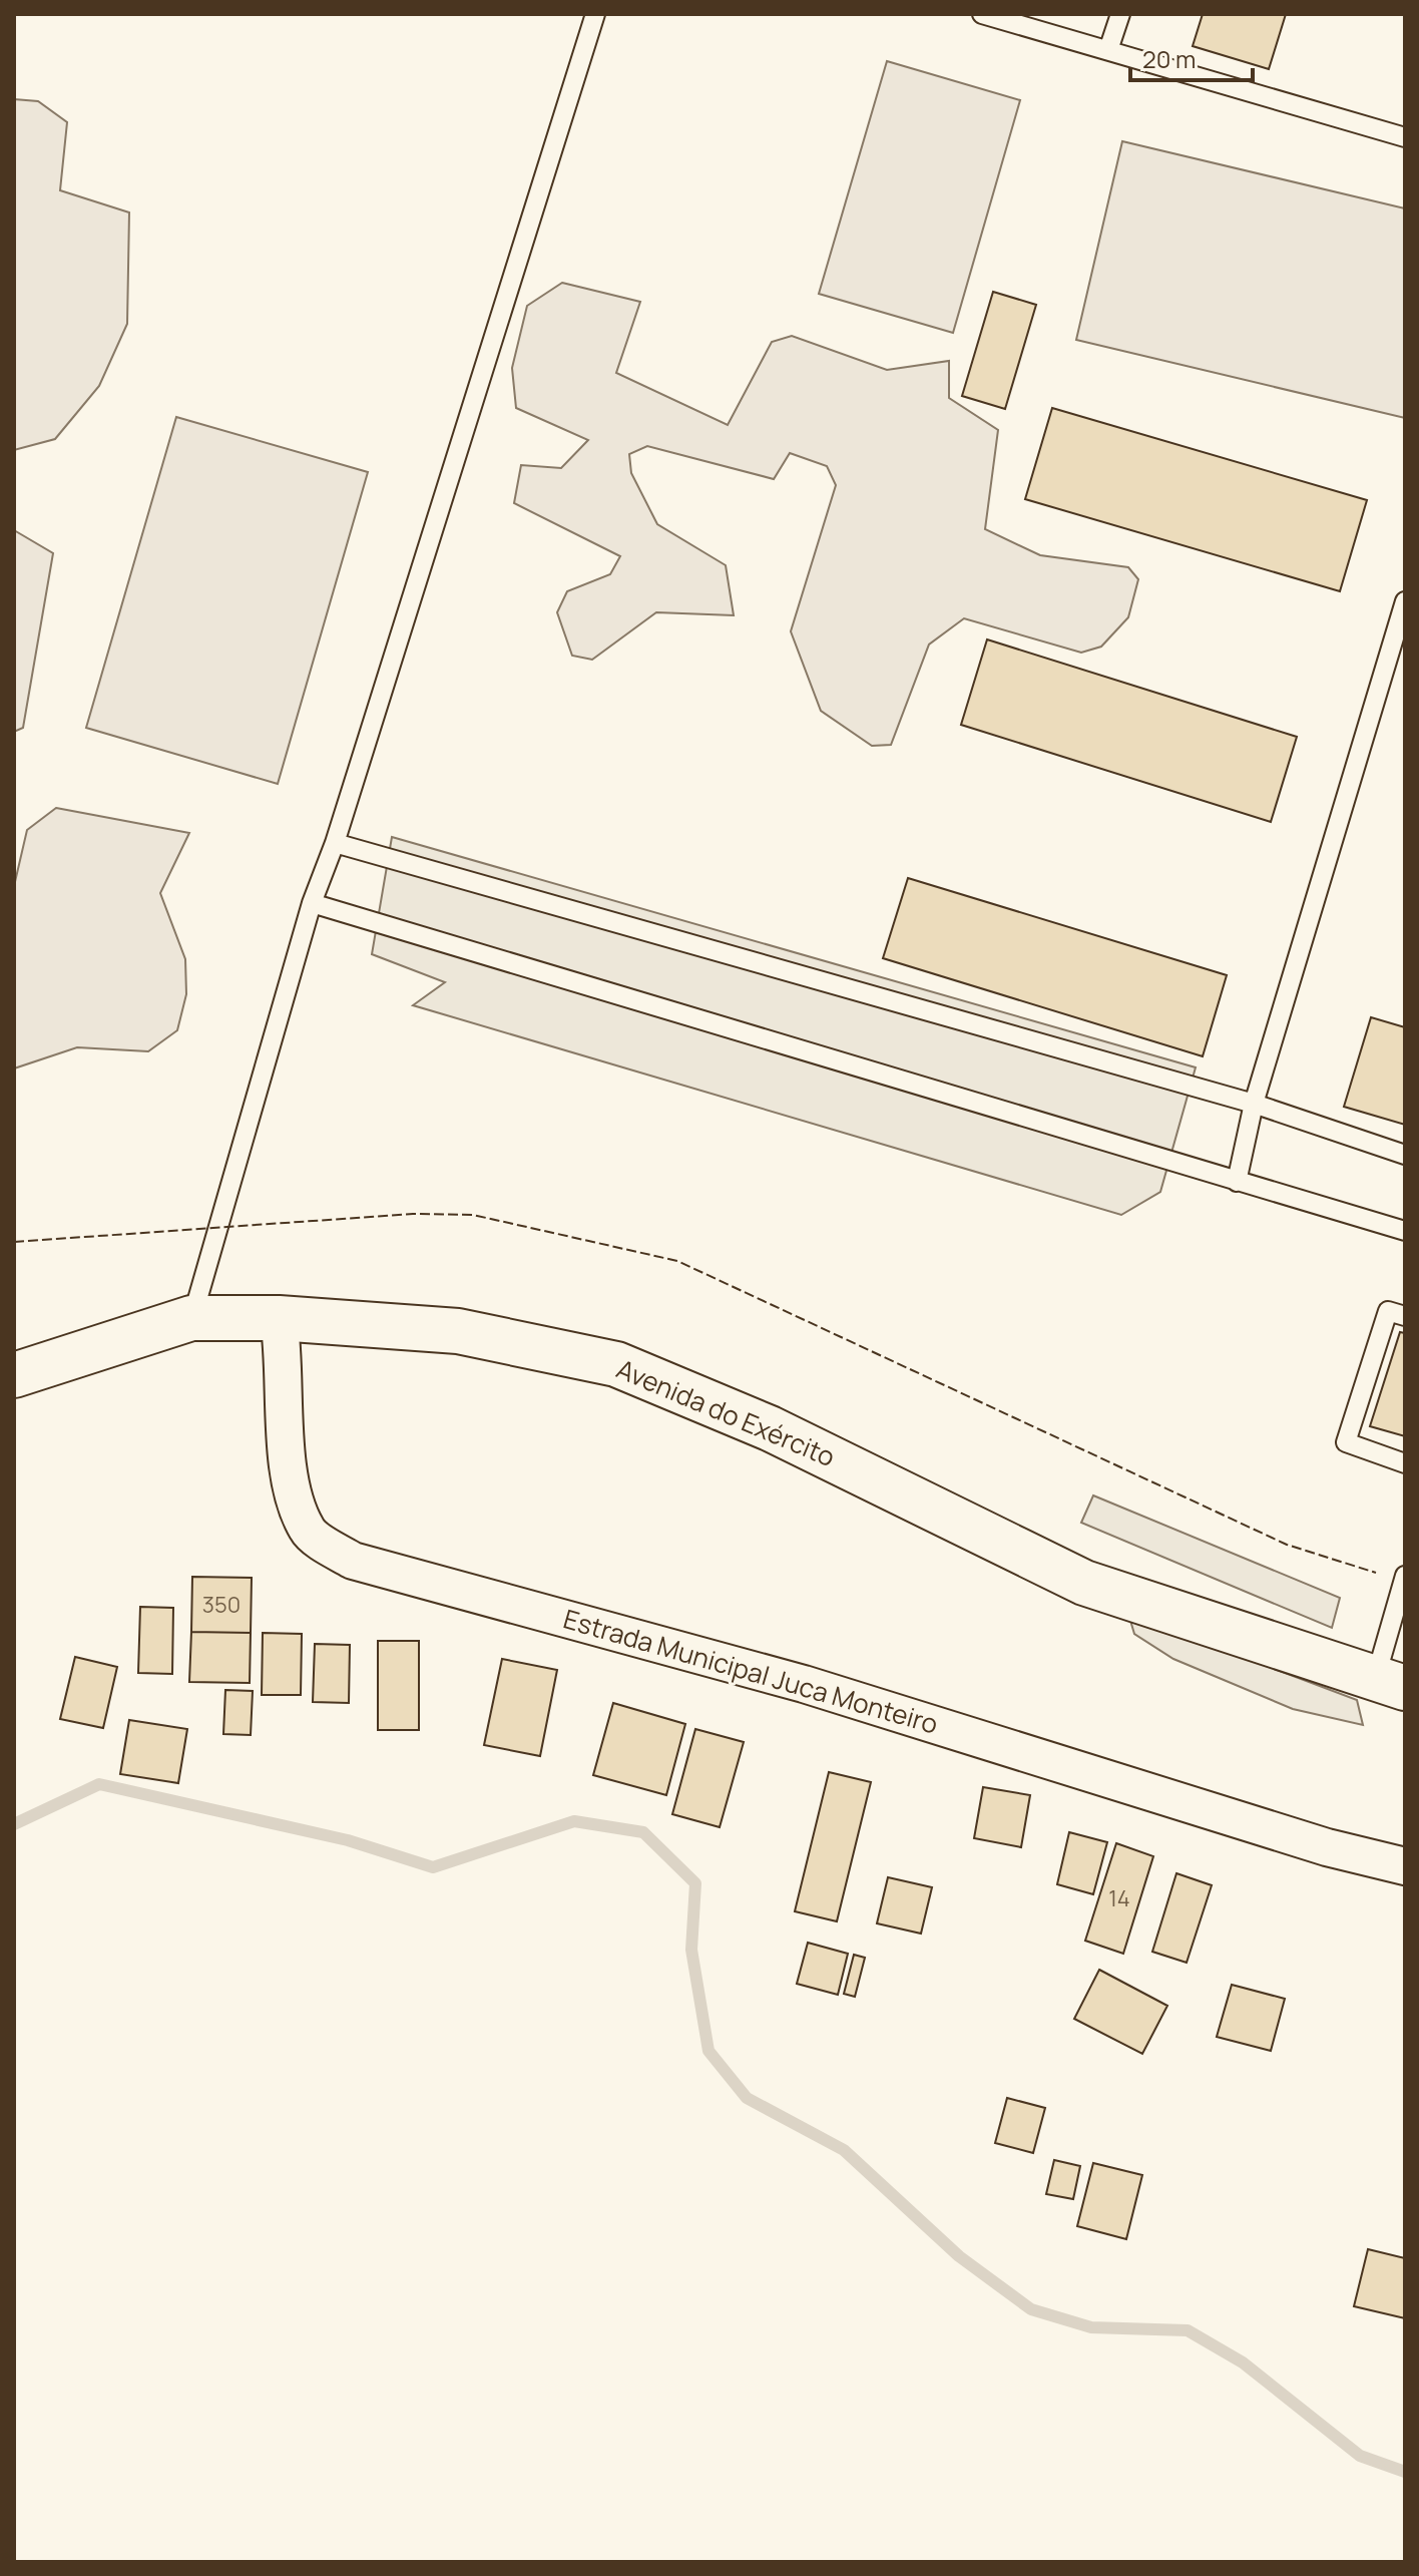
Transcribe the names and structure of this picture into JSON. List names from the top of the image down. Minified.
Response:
{"streets":{"street":["Avenida do Exército","Estrada Municipal Juca Monteiro"]},"crossings":[["Avenida do Exército","Estrada Municipal Juca Monteiro"]],"house_numbers":["350","14"],"scale_bar":"20 m"}
